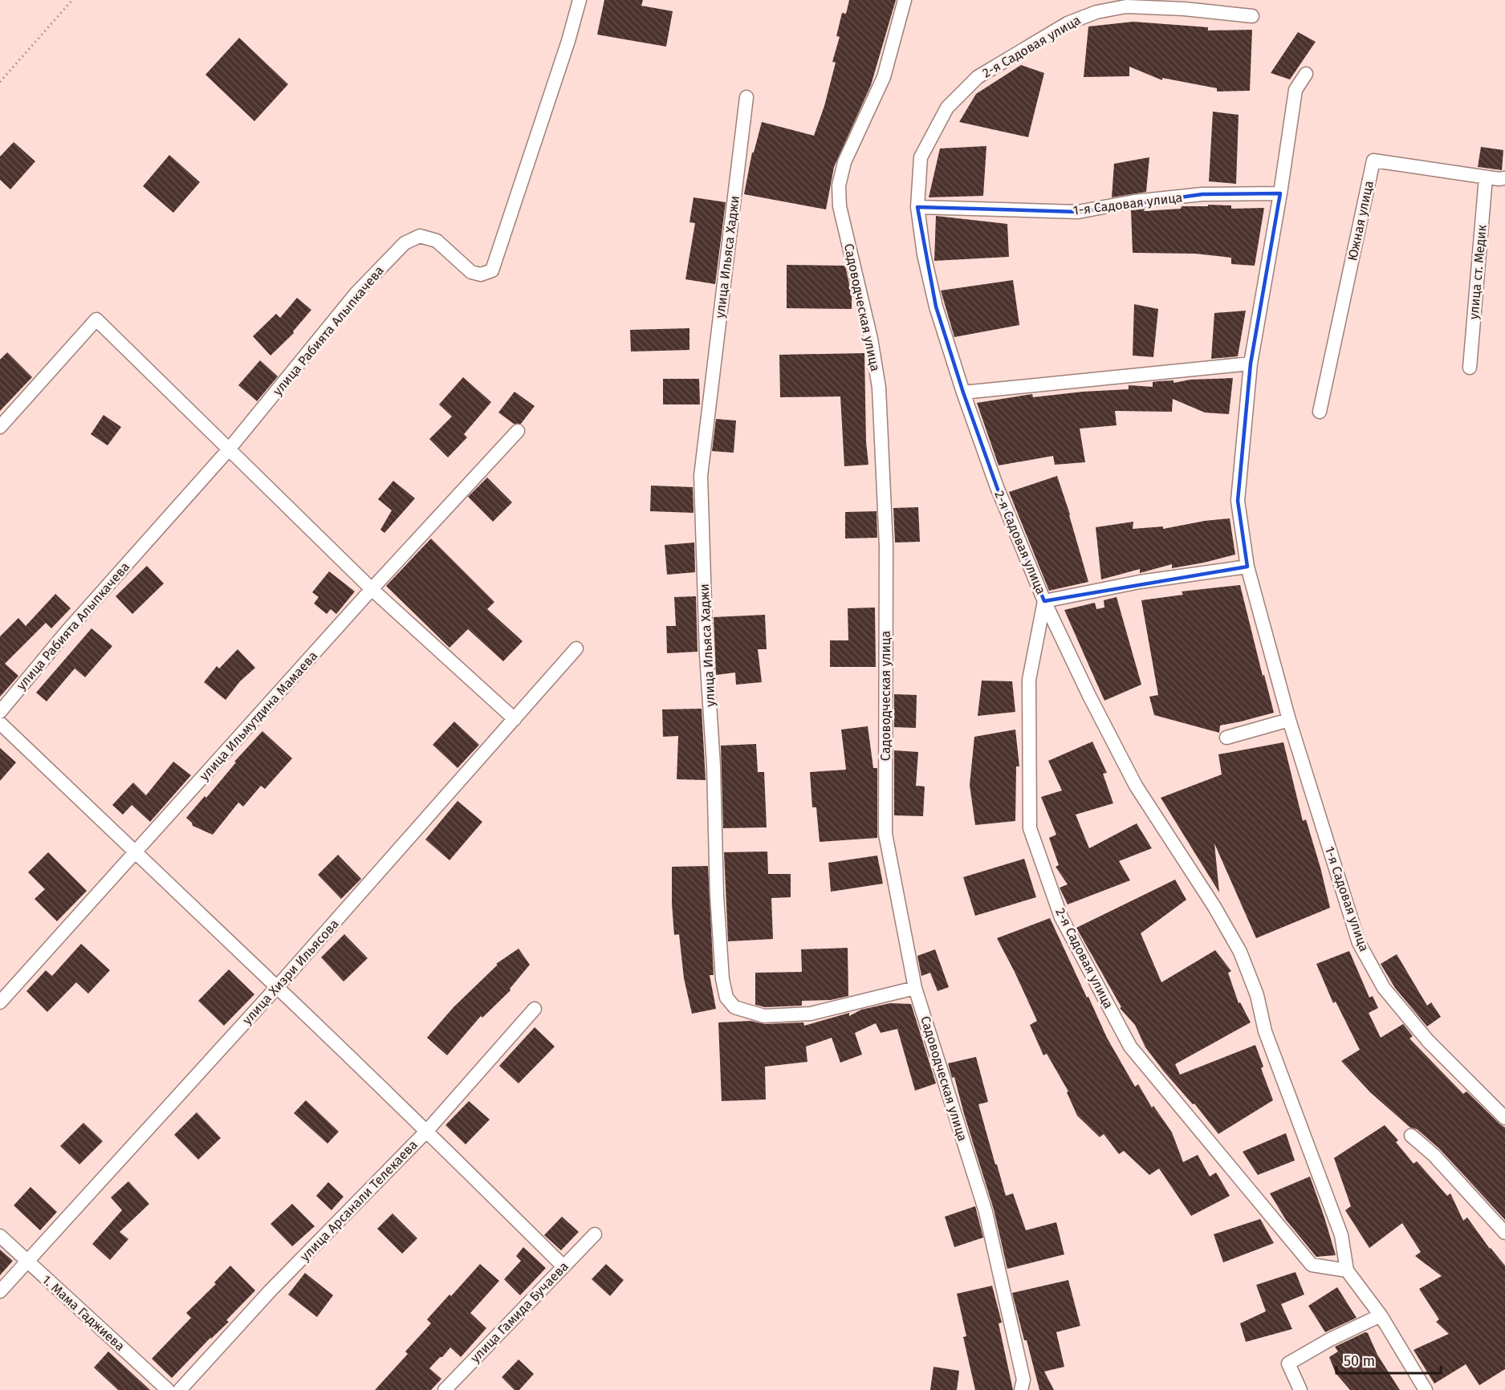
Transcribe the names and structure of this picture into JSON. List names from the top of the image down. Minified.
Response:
{"streets":{"street":["2-я Садовая улица","1-я Садовая улица","Южная улица","улица Ильяса Хаджи","улица ст. Медик","Садоводческая улица","улица Рабията Алыпкачева","улица Ильмутдина Мамаева","улица Хизри Ильясова","улица Арсанали Телекаева","улица Гамида Бучаева","1. Мама Гаджиева"]},"crossings":[["2-я Садовая улица","1-я Садовая улица"],["Южная улица","улица ст. Медик"],["улица Ильяса Хаджи","Садоводческая улица"],["улица Хизри Ильясова","1. Мама Гаджиева"]],"scale_bar":"50 m"}
